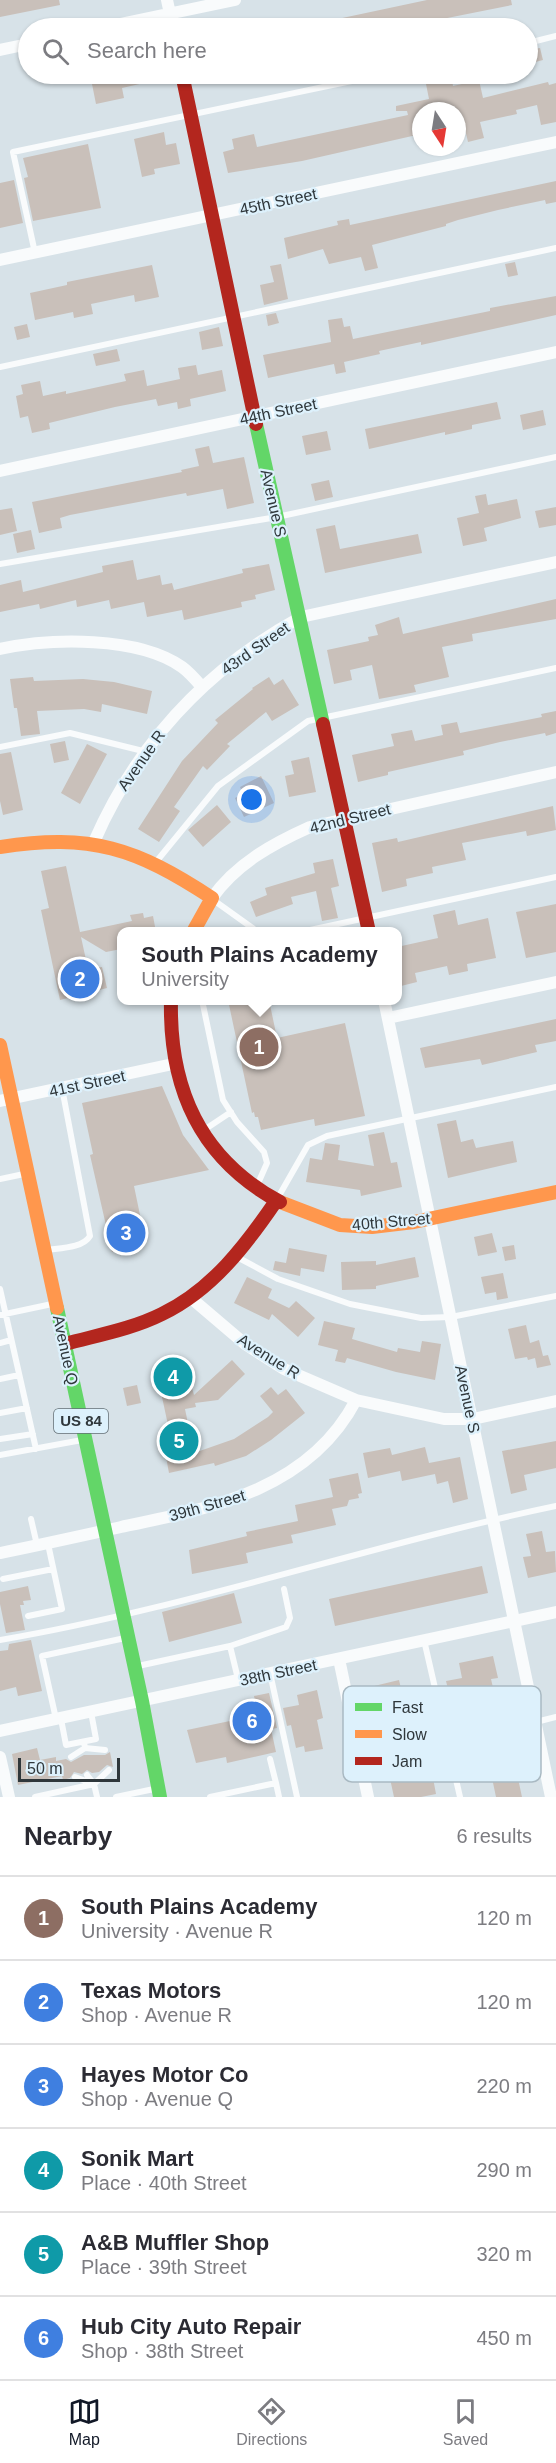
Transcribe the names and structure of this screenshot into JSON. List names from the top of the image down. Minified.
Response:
{"streets":{"main road":["Avenue S","40th Street","Avenue Q","US 84"],"street":["45th Street","44th Street","43rd Street","Avenue R","42nd Street","41st Street","39th Street","38th Street"]},"crossings":[["45th Street","Avenue S"],["44th Street","Avenue S"],["Avenue S","43rd Street"],["Avenue S","42nd Street"],["Avenue S","40th Street"],["Avenue S","38th Street"],["43rd Street","Avenue R"],["Avenue R","39th Street"],["41st Street","Avenue Q"],["Avenue Q","39th Street"],["Avenue Q","38th Street"]],"legend":["Fast","Slow","Jam"],"scale_bar":"50 m","north":"bottom","page":{"search":"Search here","popup":["South Plains Academy","University"],"pins":["2","1","3","4","5","6"],"scale":"50 m","heading":["Nearby","6 results"],"list":[{"mark":"1","name":"South Plains Academy","note":"University · Avenue R","value":"120 m"},{"mark":"2","name":"Texas Motors","note":"Shop · Avenue R","value":"120 m"},{"mark":"3","name":"Hayes Motor Co","note":"Shop · Avenue Q","value":"220 m"},{"mark":"4","name":"Sonik Mart","note":"Place · 40th Street","value":"290 m"},{"mark":"5","name":"A&B Muffler Shop","note":"Place · 39th Street","value":"320 m"},{"mark":"6","name":"Hub City Auto Repair","note":"Shop · 38th Street","value":"450 m"}],"nav":["Map","Directions","Saved"]}}
